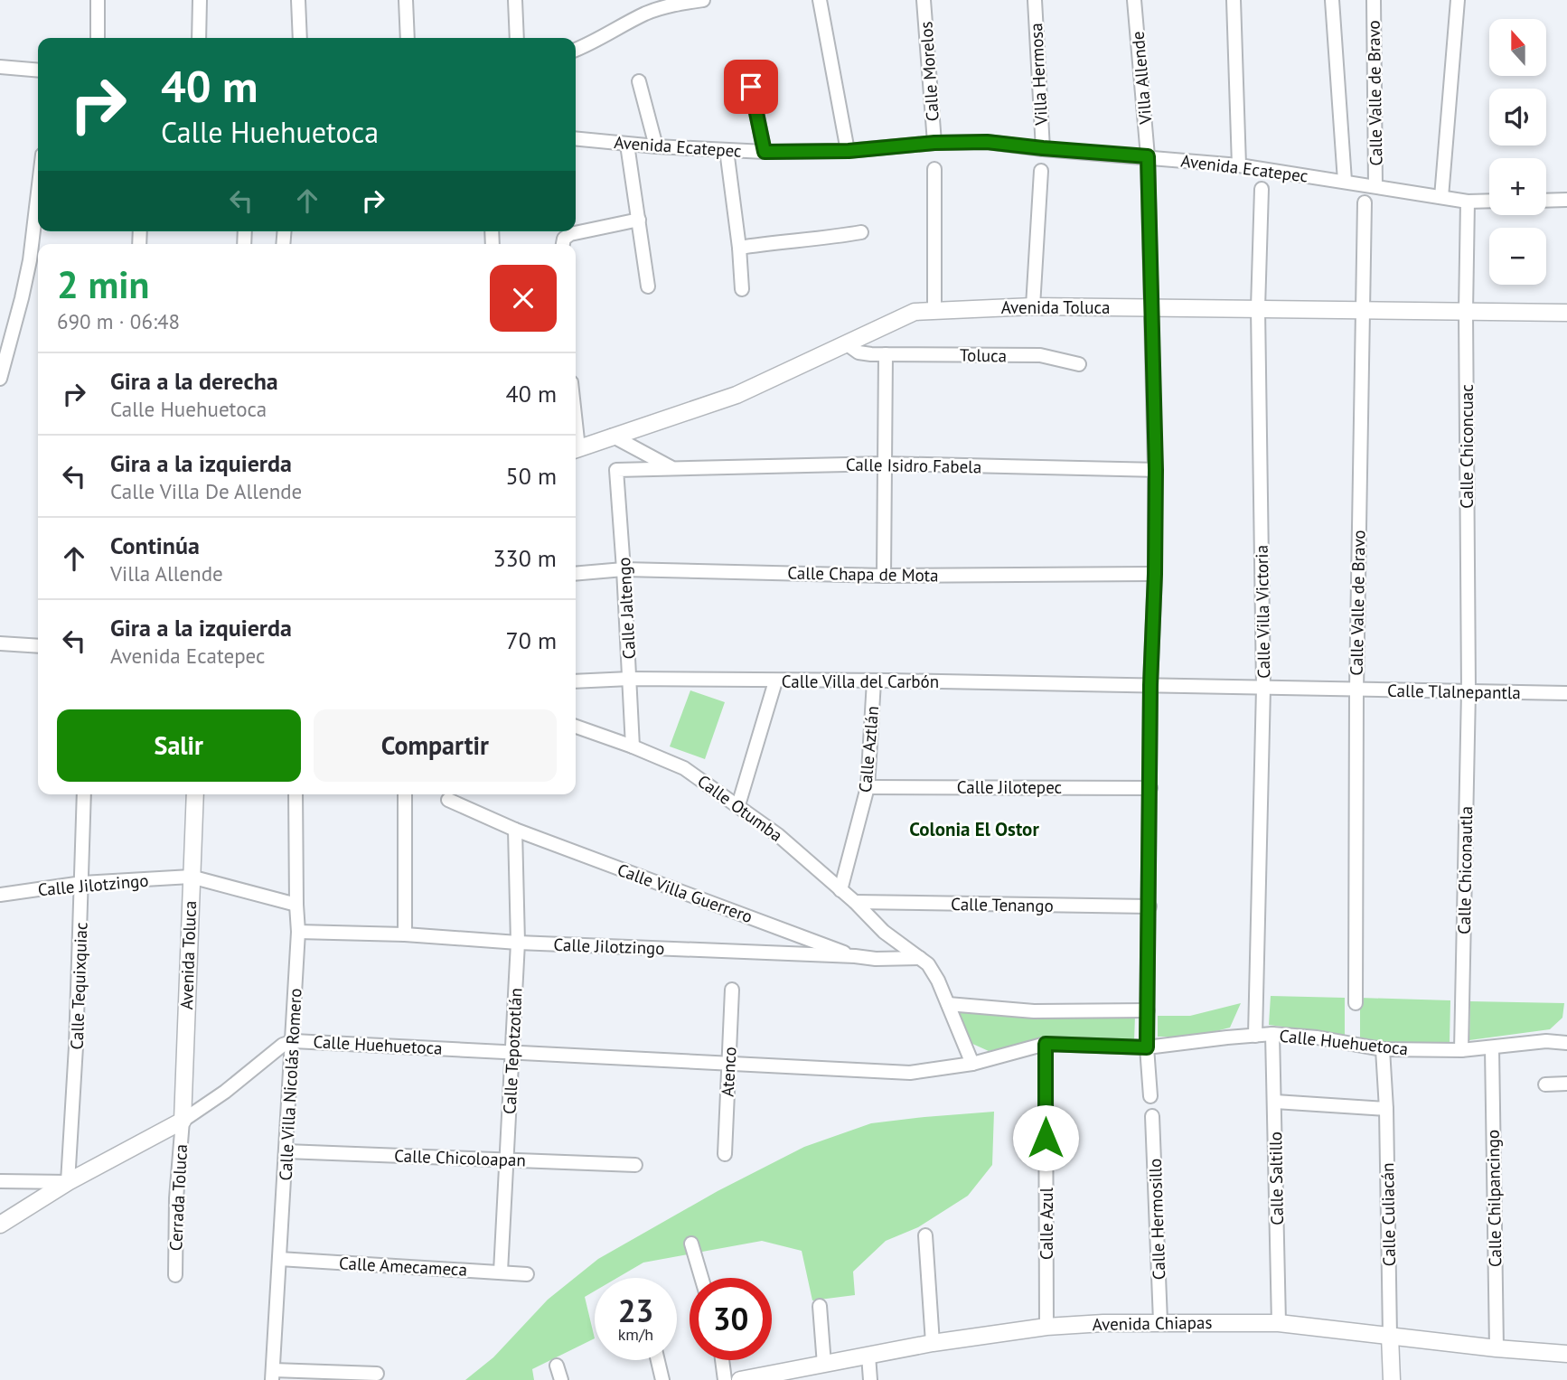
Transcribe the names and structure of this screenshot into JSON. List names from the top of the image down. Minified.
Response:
{"streets":{"street":["Calle Morelos","Villa Hermosa","Villa Allende","Calle Valle de Bravo","Avenida Ecatepec","Avenida Toluca","Toluca","Calle Chiconcuac","Calle Isidro Fabela","Calle Chapa de Mota","Calle Jaltengo","Calle Villa Victoria","Calle Villa del Carbón","Calle Tlalnepantla","Calle Aztlán","Calle Jilotepec","Calle Otumba","Calle Chiconautla","Calle Jilotzingo","Calle Villa Guerrero","Calle Tenango","Calle Tequixquiac","Calle Huehuetoca","Calle Tepotzotlán","Atenco","Calle Villa Nicolás Romero","Calle Chicoloapan","Calle Saltillo","Cerrada Toluca","Calle Chilpancingo","Calle Culiacán","Calle Hermosillo","Calle Azul","Calle Amecameca","Avenida Chiapas"]},"crossings":[["Calle Morelos","Avenida Ecatepec"],["Villa Hermosa","Avenida Ecatepec"],["Villa Allende","Avenida Ecatepec"],["Villa Allende","Avenida Toluca"],["Villa Allende","Calle Isidro Fabela"],["Villa Allende","Calle Chapa de Mota"],["Villa Allende","Calle Villa del Carbón"],["Villa Allende","Calle Tlalnepantla"],["Villa Allende","Calle Jilotepec"],["Villa Allende","Calle Tenango"],["Villa Allende","Calle Huehuetoca"],["Calle Valle de Bravo","Avenida Ecatepec"],["Calle Valle de Bravo","Avenida Toluca"],["Calle Valle de Bravo","Calle Tlalnepantla"],["Avenida Ecatepec","Calle Chiconcuac"],["Avenida Toluca","Toluca"],["Avenida Toluca","Calle Chiconcuac"],["Avenida Toluca","Calle Isidro Fabela"],["Avenida Toluca","Calle Villa Victoria"],["Avenida Toluca","Calle Jilotzingo"],["Avenida Toluca","Calle Huehuetoca"],["Avenida Toluca","Cerrada Toluca"],["Calle Chiconcuac","Calle Tlalnepantla"],["Calle Chiconcuac","Calle Chiconautla"],["Calle Isidro Fabela","Calle Jaltengo"],["Calle Chapa de Mota","Calle Jaltengo"],["Calle Jaltengo","Calle Villa del Carbón"],["Calle Jaltengo","Calle Otumba"],["Calle Villa Victoria","Calle Tlalnepantla"],["Calle Villa Victoria","Calle Huehuetoca"],["Calle Villa del Carbón","Calle Tlalnepantla"],["Calle Villa del Carbón","Calle Aztlán"],["Calle Tlalnepantla","Calle Chiconautla"],["Calle Aztlán","Calle Jilotepec"],["Calle Aztlán","Calle Otumba"],["Calle Otumba","Calle Jilotzingo"],["Calle Otumba","Calle Tenango"],["Calle Otumba","Calle Huehuetoca"],["Calle Chiconautla","Calle Huehuetoca"],["Calle Jilotzingo","Calle Villa Guerrero"],["Calle Jilotzingo","Calle Tequixquiac"],["Calle Jilotzingo","Calle Tepotzotlán"],["Calle Jilotzingo","Calle Villa Nicolás Romero"],["Calle Villa Guerrero","Calle Tepotzotlán"],["Calle Tequixquiac","Calle Huehuetoca"],["Calle Huehuetoca","Calle Tepotzotlán"],["Calle Huehuetoca","Atenco"],["Calle Huehuetoca","Calle Villa Nicolás Romero"],["Calle Huehuetoca","Calle Saltillo"],["Calle Huehuetoca","Cerrada Toluca"],["Calle Huehuetoca","Calle Chilpancingo"],["Calle Huehuetoca","Calle Culiacán"],["Calle Huehuetoca","Calle Azul"],["Calle Tepotzotlán","Calle Chicoloapan"],["Calle Tepotzotlán","Calle Amecameca"],["Calle Villa Nicolás Romero","Calle Chicoloapan"],["Calle Villa Nicolás Romero","Calle Amecameca"],["Calle Saltillo","Avenida Chiapas"],["Calle Chilpancingo","Avenida Chiapas"],["Calle Culiacán","Avenida Chiapas"],["Calle Hermosillo","Avenida Chiapas"],["Calle Azul","Avenida Chiapas"]],"districts":["Colonia El Ostor"],"north":"top","page":{"map_buttons":["+","−"],"turn":["40 m","Calle Huehuetoca"],"heading":["2 min","690 m · 06:48"],"list":[{"name":"Gira a la derecha","note":"Calle Huehuetoca","value":"40 m"},{"name":"Gira a la izquierda","note":"Calle Villa De Allende","value":"50 m"},{"name":"Continúa","note":"Villa Allende","value":"330 m"},{"name":"Gira a la izquierda","note":"Avenida Ecatepec","value":"70 m"}],"buttons":["Salir","Compartir"],"speed":"23 km/h","limit":"30"}}
